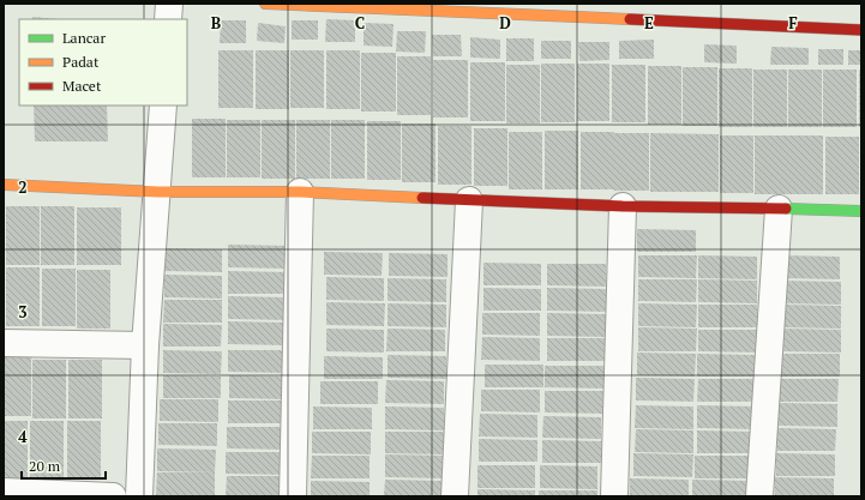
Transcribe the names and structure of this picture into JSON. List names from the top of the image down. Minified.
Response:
{"legend":["Lancar","Padat","Macet"],"scale_bar":"20 m","grid":{"columns":["B","C","D","E","F"],"rows":["2","3","4"]}}
